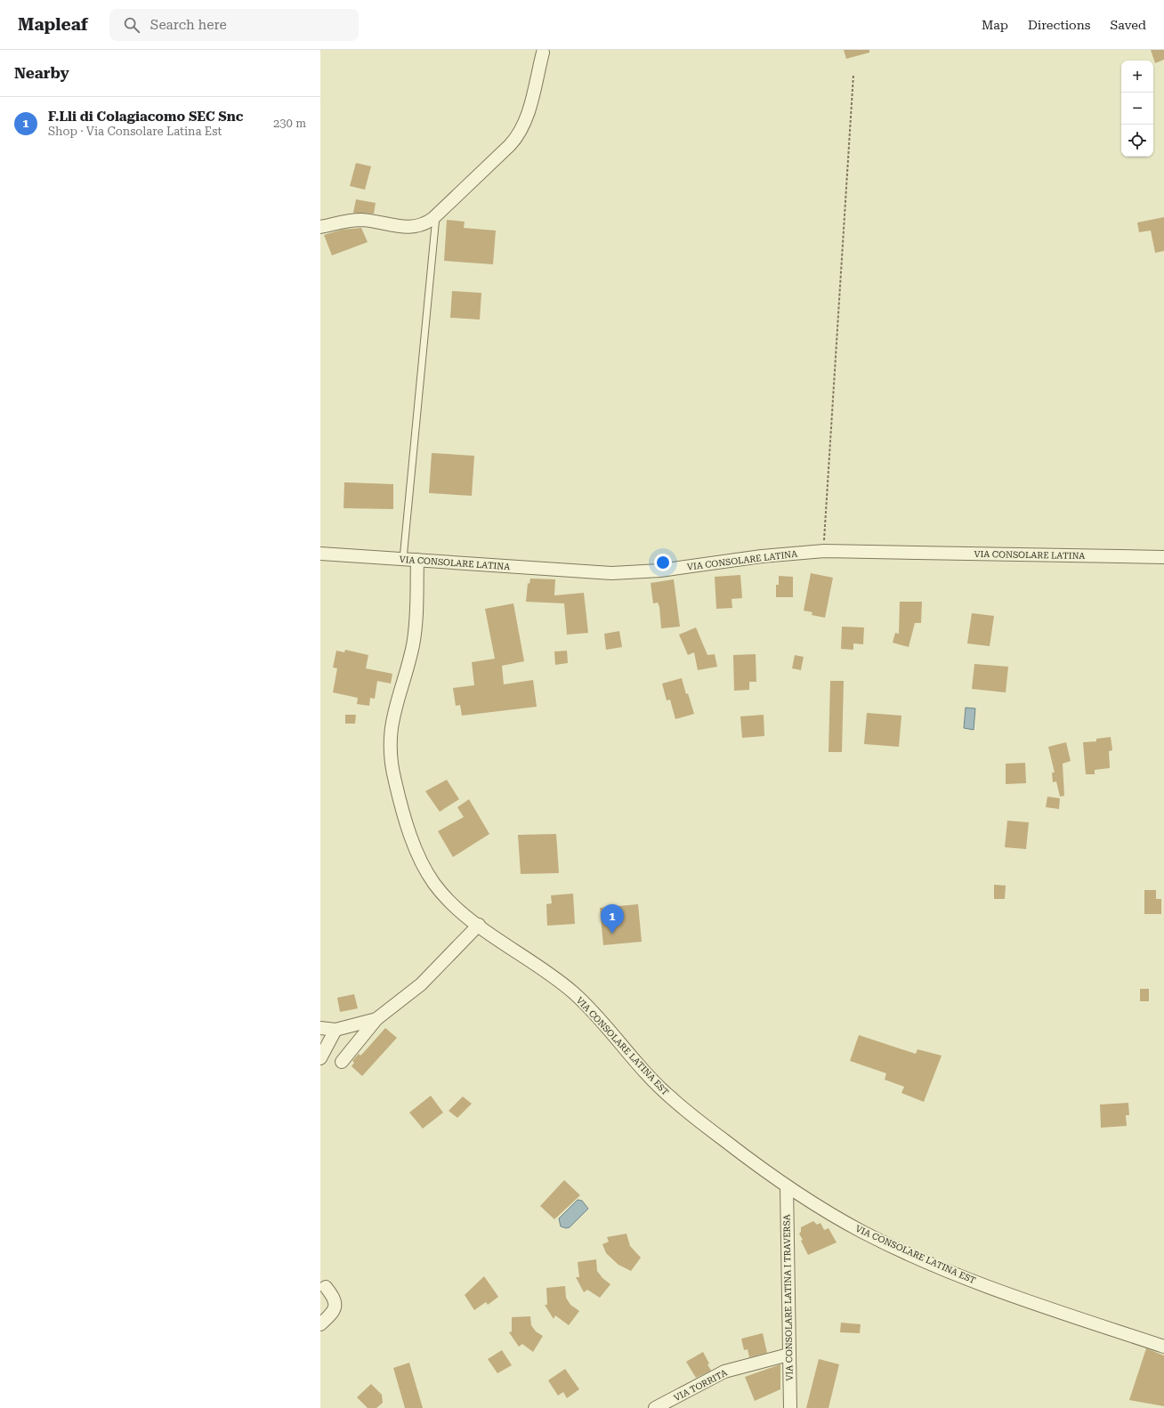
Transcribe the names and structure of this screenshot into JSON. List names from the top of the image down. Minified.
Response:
{"streets":{"street":["VIA CONSOLARE LATINA","VIA CONSOLARE LATINA EST","VIA CONSOLARE LATINA I TRAVERSA","VIA TORRITA"]},"crossings":[["VIA CONSOLARE LATINA","VIA CONSOLARE LATINA EST"],["VIA CONSOLARE LATINA EST","VIA CONSOLARE LATINA I TRAVERSA"],["VIA CONSOLARE LATINA I TRAVERSA","VIA TORRITA"]],"page":{"header":"Mapleaf","search":"Search here","nav":["Map","Directions","Saved"],"heading":"Nearby","map_buttons":["+","−"],"list":[{"mark":"1","name":"F.Lli di Colagiacomo SEC Snc","note":"Shop · Via Consolare Latina Est","value":"230 m"}],"pins":"1"}}
